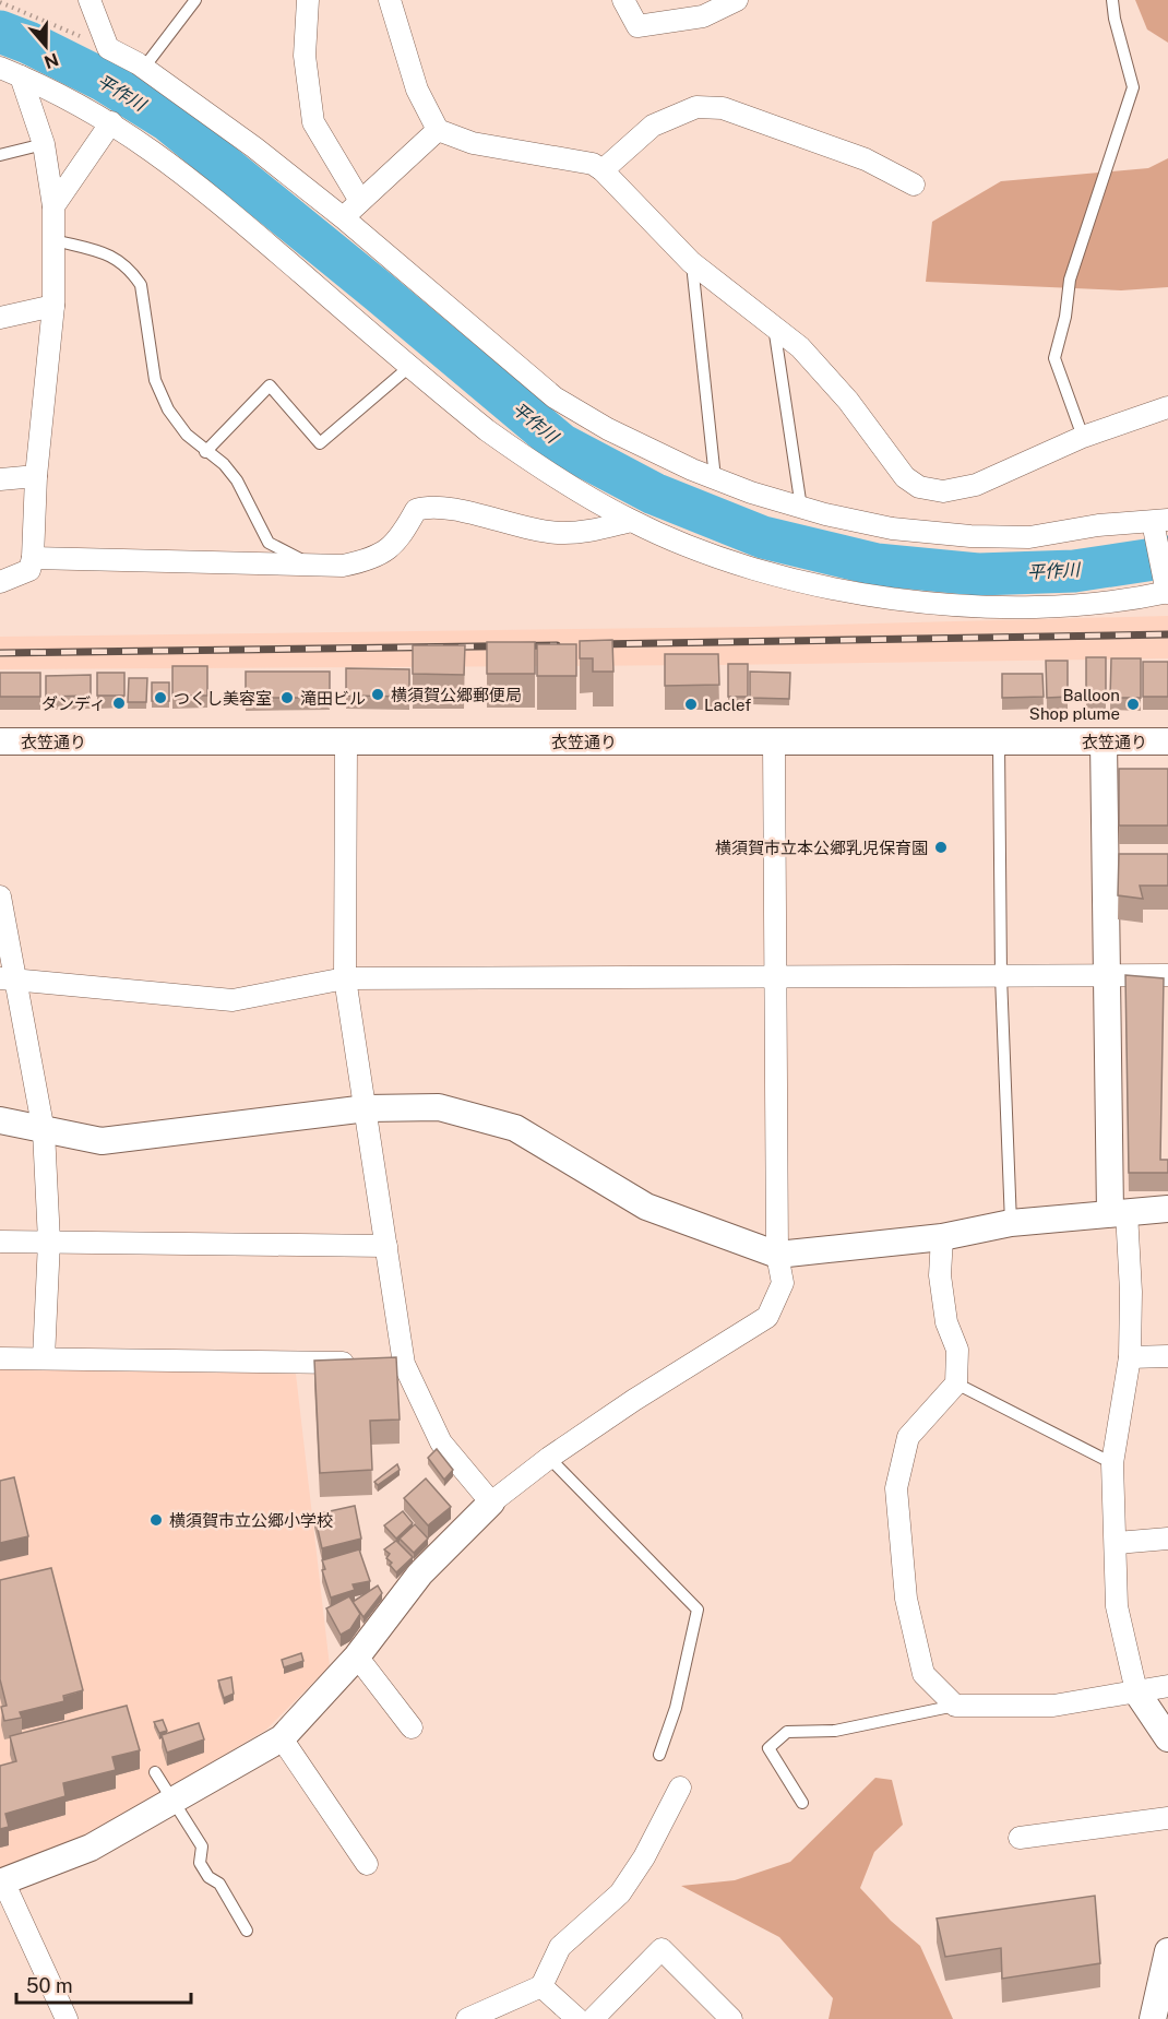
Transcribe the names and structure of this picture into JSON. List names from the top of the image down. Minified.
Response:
{"streets":{"street":["衣笠通り"]},"water":["平作川"],"places":["横須賀公郷郵便局","つくし美容室","滝田ビル","ダンディ","Laclef","Balloon Shop plume","横須賀市立本公郷乳児保育園","横須賀市立公郷小学校"],"scale_bar":"50 m","north":"bottom"}
